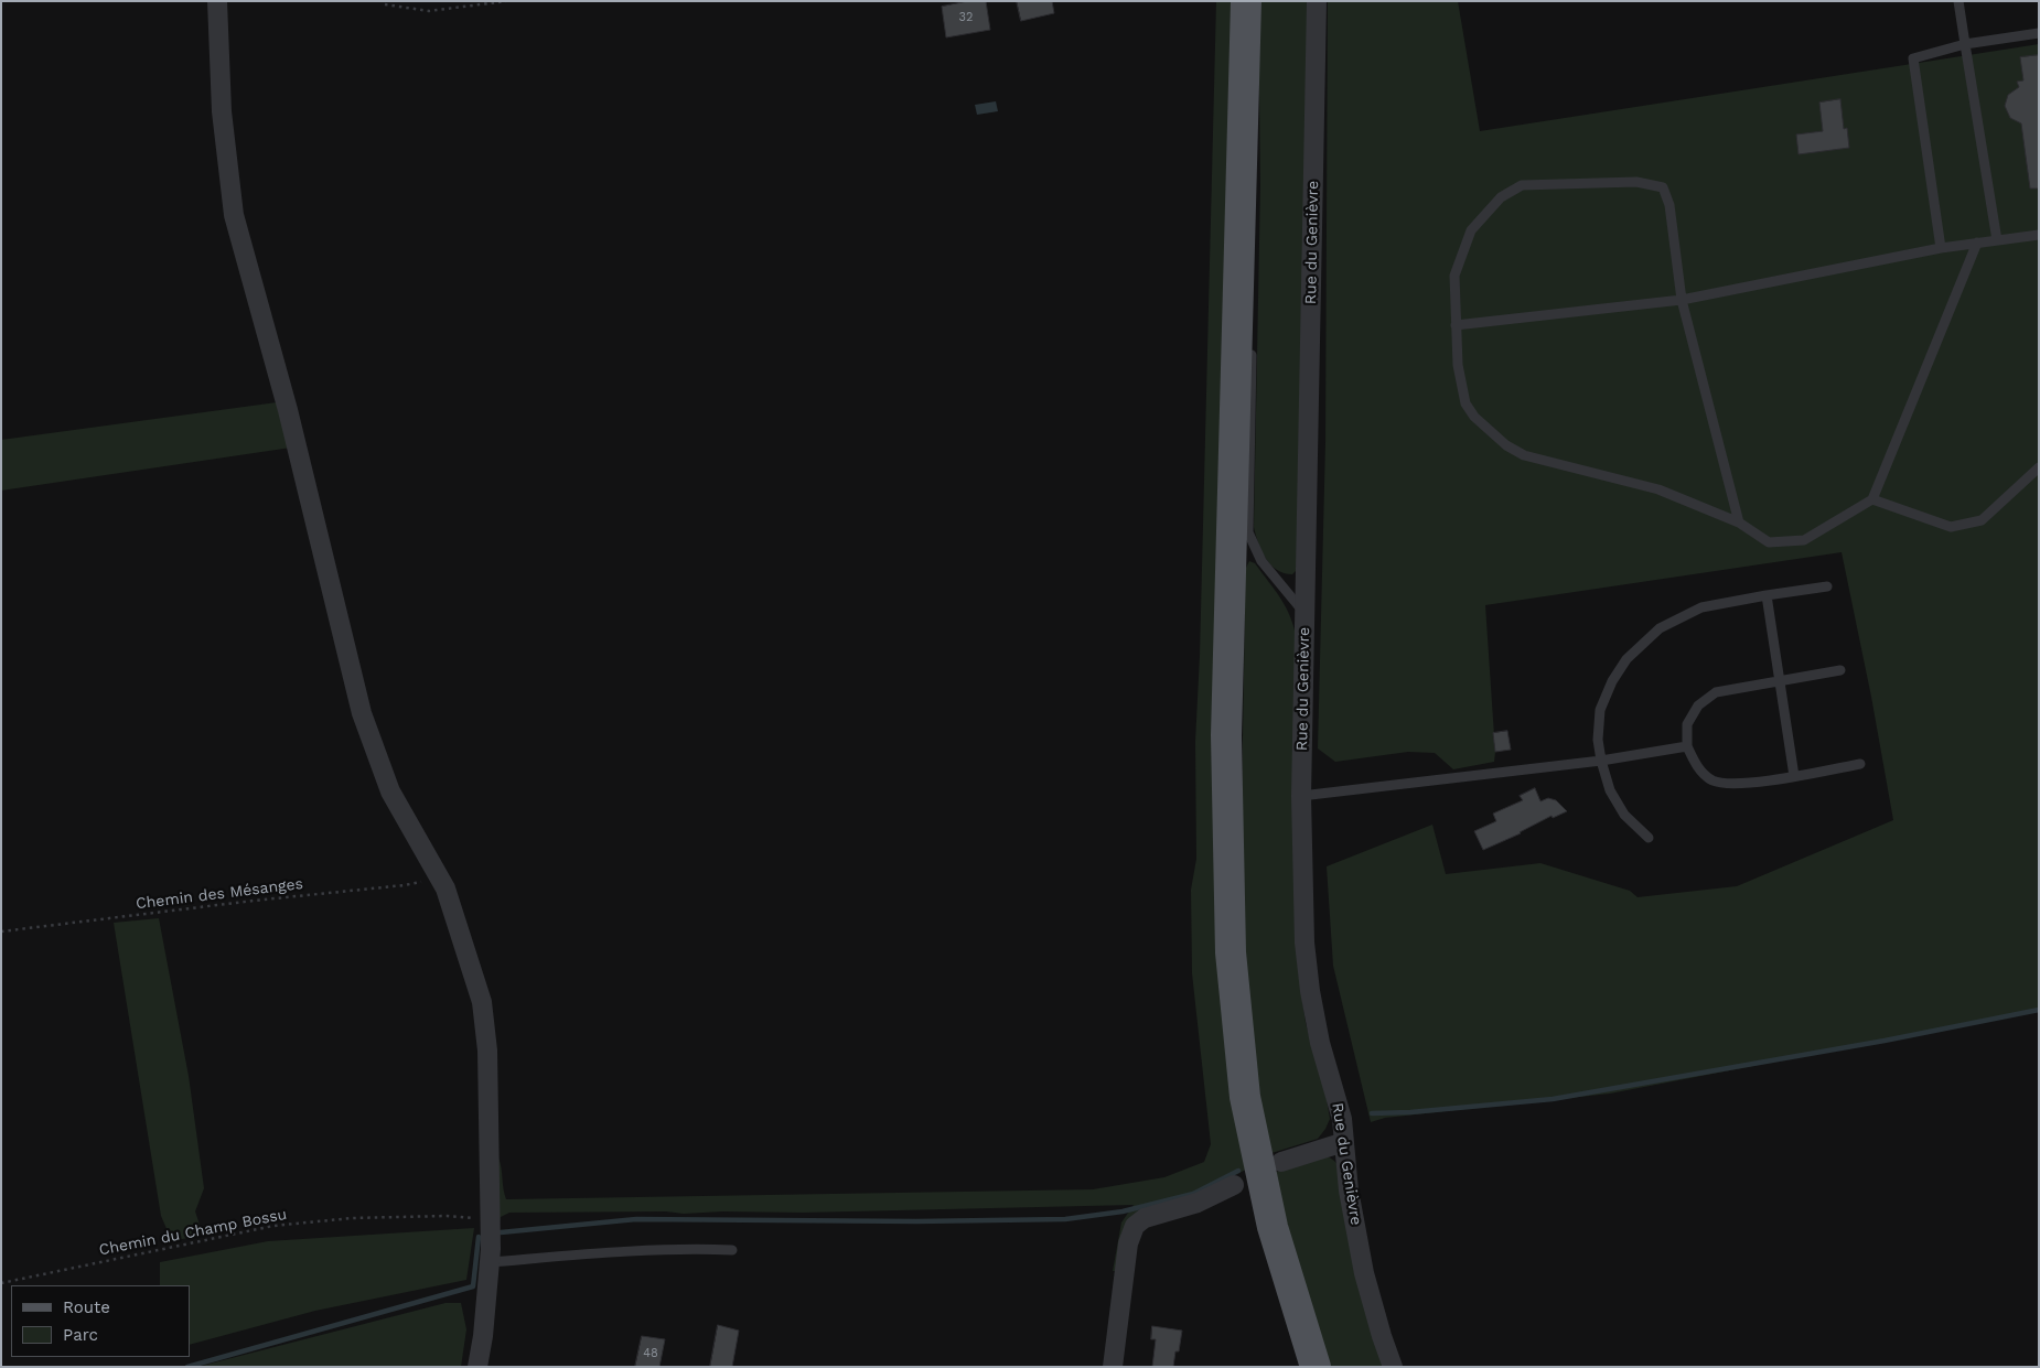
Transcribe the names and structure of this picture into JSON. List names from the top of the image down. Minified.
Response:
{"streets":{"street":["Rue du Genièvre"],"path":["Chemin des Mésanges","Chemin du Champ Bossu"]},"house_numbers":["32","48"],"legend":["Route","Parc"]}
